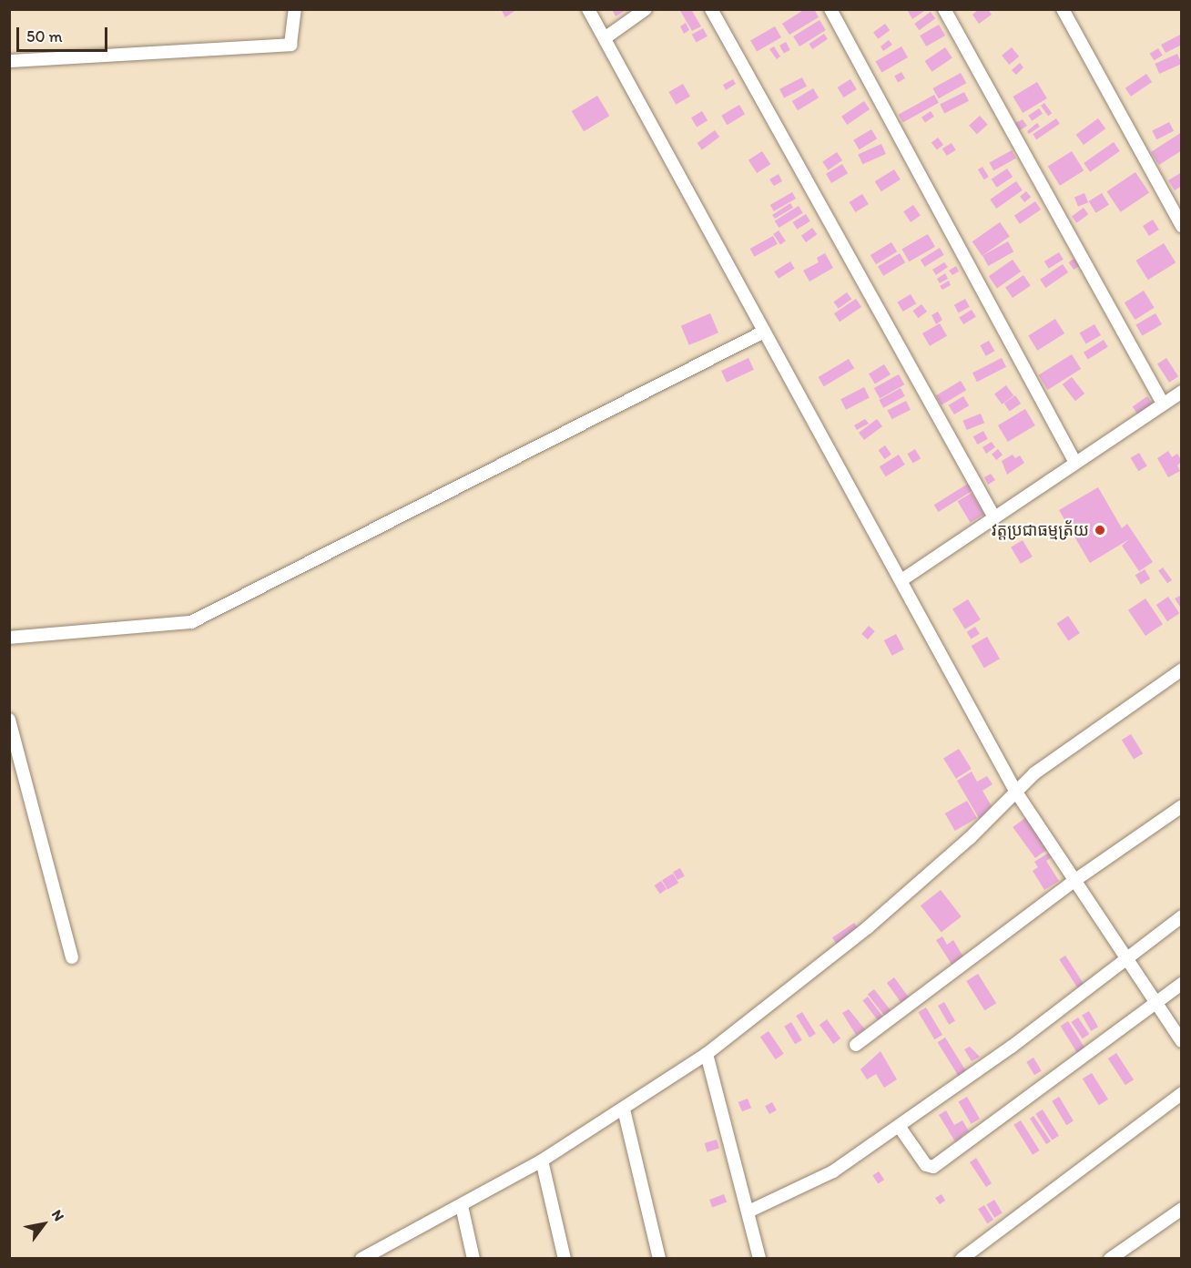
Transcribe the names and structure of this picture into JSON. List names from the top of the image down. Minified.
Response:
{"places":["វត្តប្រជាធម្មត្រ័យ"],"scale_bar":"50 m","north":"top right"}
